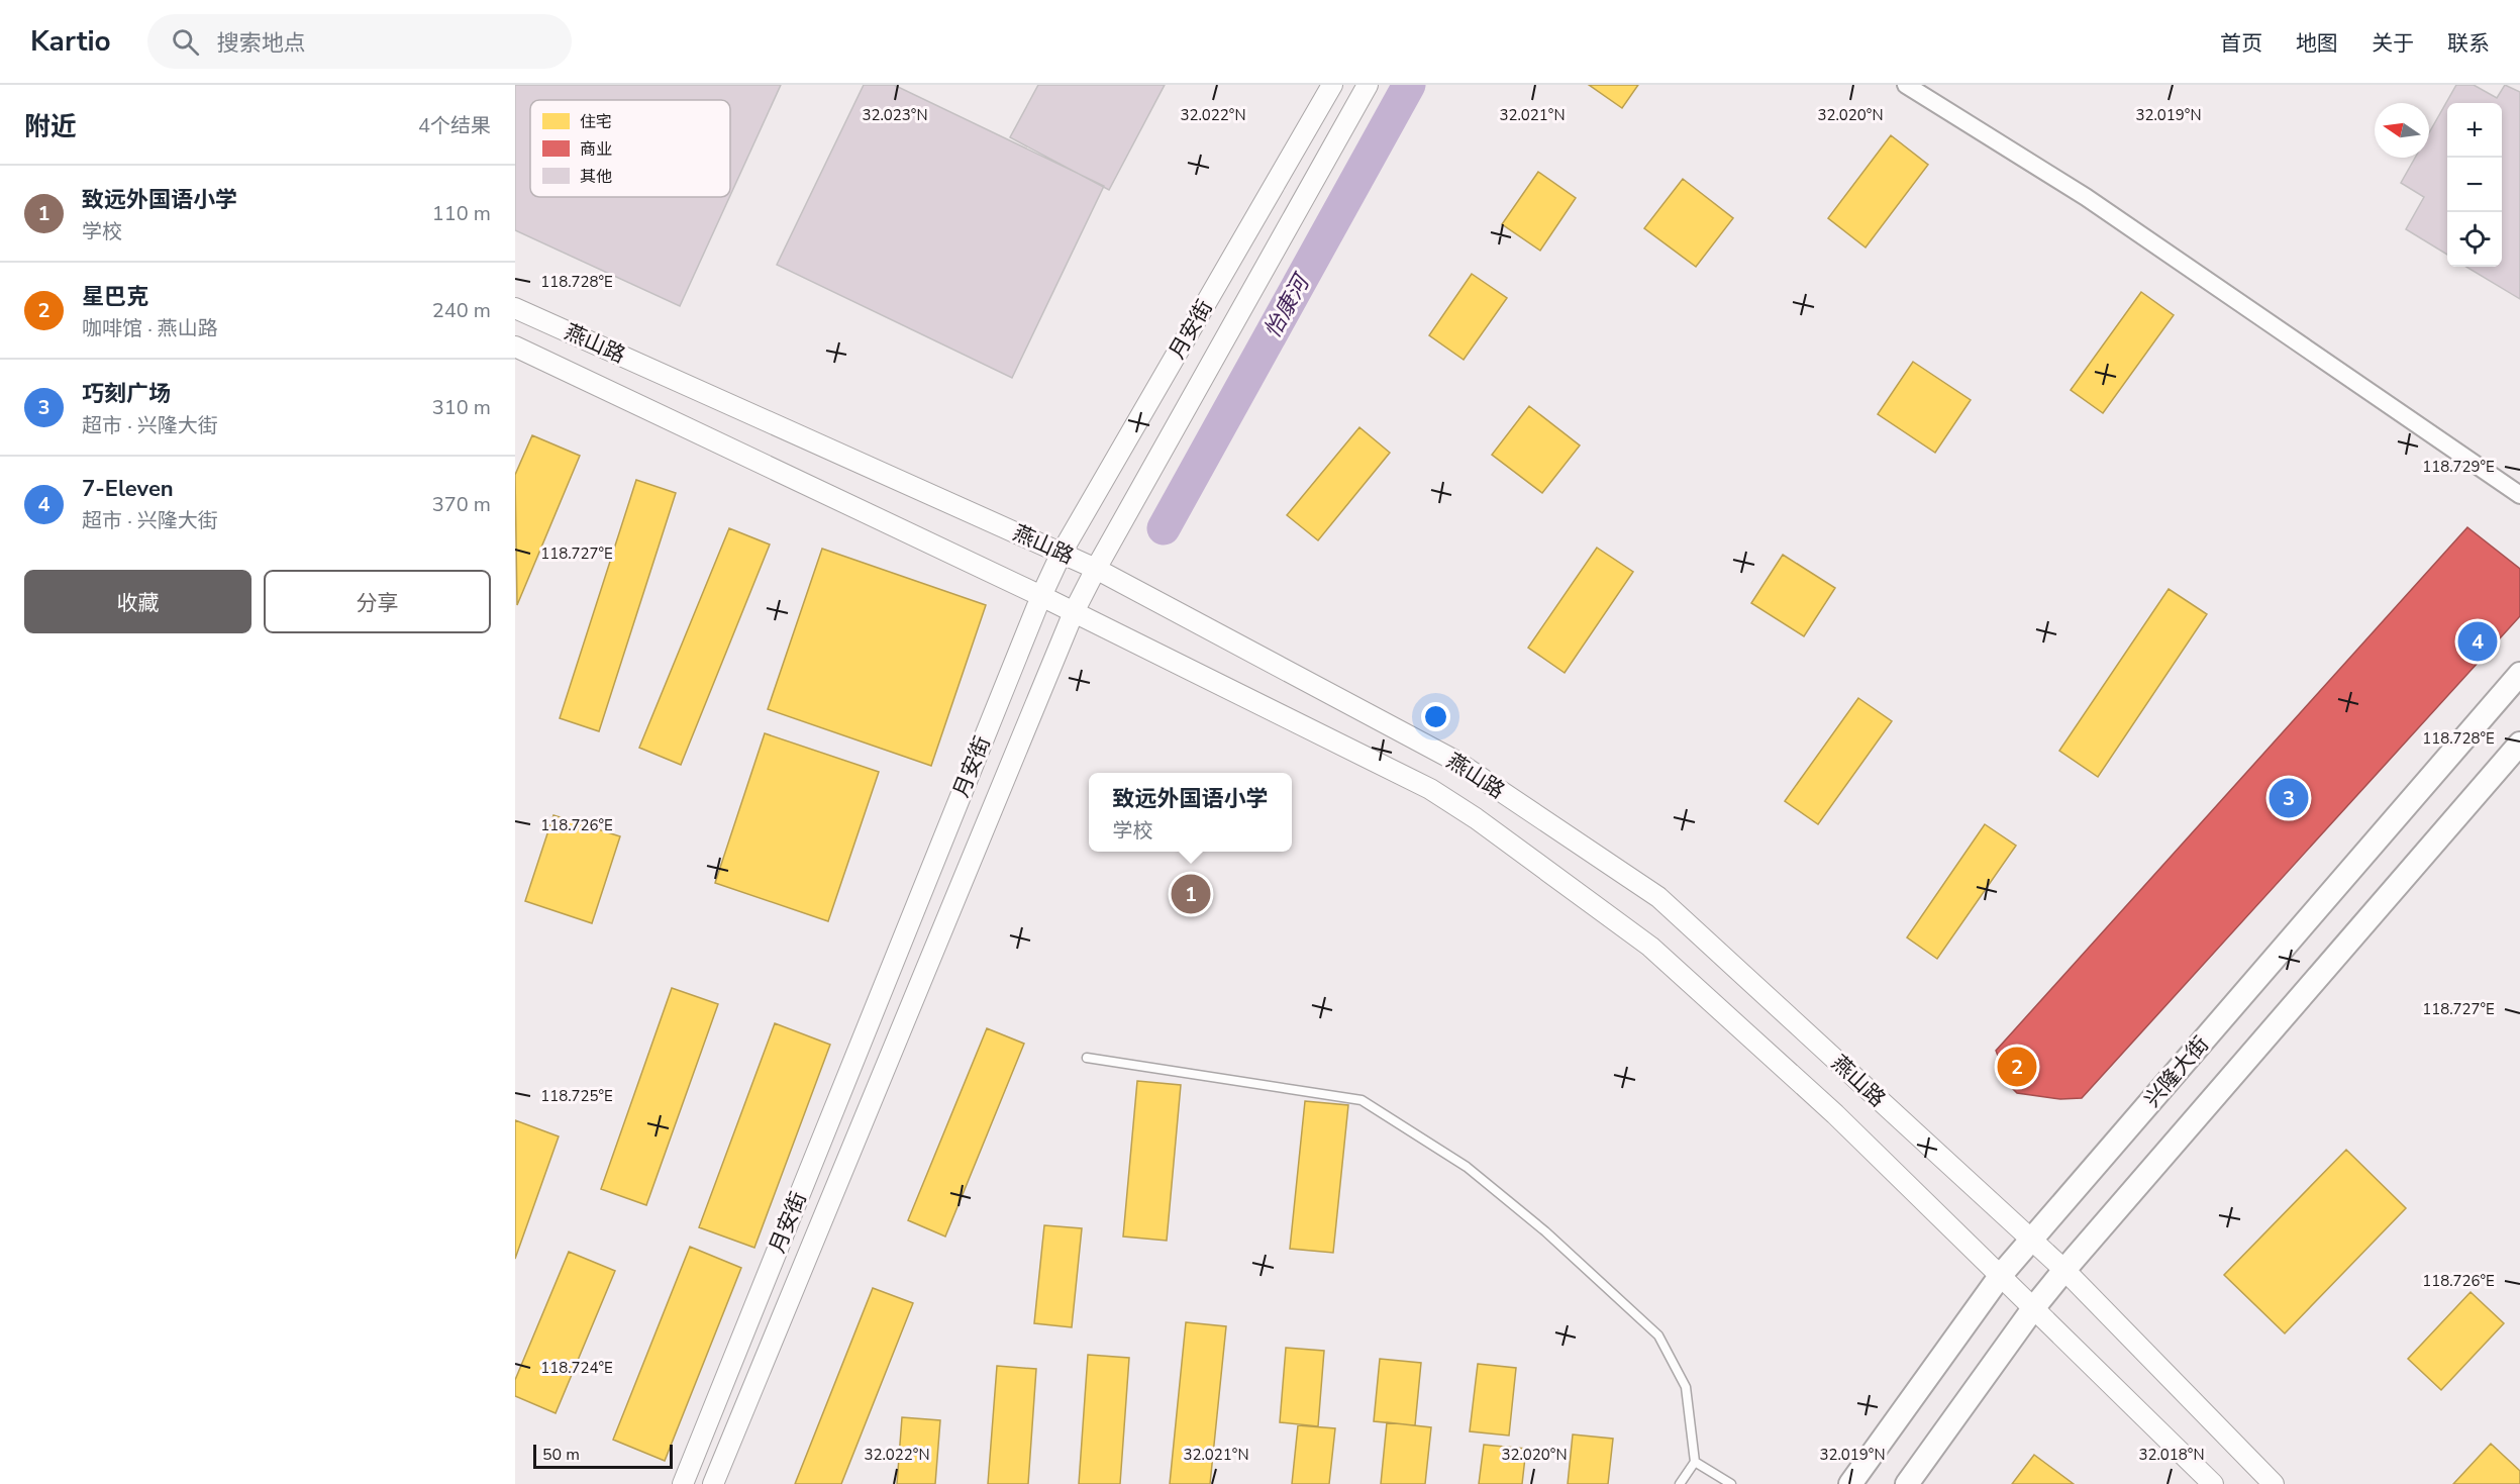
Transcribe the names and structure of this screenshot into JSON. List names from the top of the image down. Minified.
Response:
{"streets":{"main road":["兴隆大街"],"street":["月安街","燕山路"]},"crossings":[["月安街","燕山路"],["燕山路","兴隆大街"]],"water":["怡康河"],"legend":["住宅","商业","其他"],"scale_bar":"50 m","north":"left","page":{"header":"Kartio","search":"搜索地点","nav":["首页","地图","关于","联系"],"heading":["附近","4个结果"],"map_buttons":["+","−"],"list":[{"mark":"1","name":"致远外国语小学","note":"学校","value":"110 m"},{"mark":"2","name":"星巴克","note":"咖啡馆 · 燕山路","value":"240 m"},{"mark":"3","name":"巧刻广场","note":"超市 · 兴隆大街","value":"310 m"},{"mark":"4","name":"7-Eleven","note":"超市 · 兴隆大街","value":"370 m"}],"buttons":["收藏","分享"],"pins":["4","3","1","2"],"popup":["致远外国语小学","学校"],"scale":"50 m"},"coordinates":["32.023°N","32.022°N","32.021°N","32.020°N","32.019°N","118.728°E","118.729°E","118.727°E","118.726°E","118.725°E","118.724°E","32.018°N"]}
